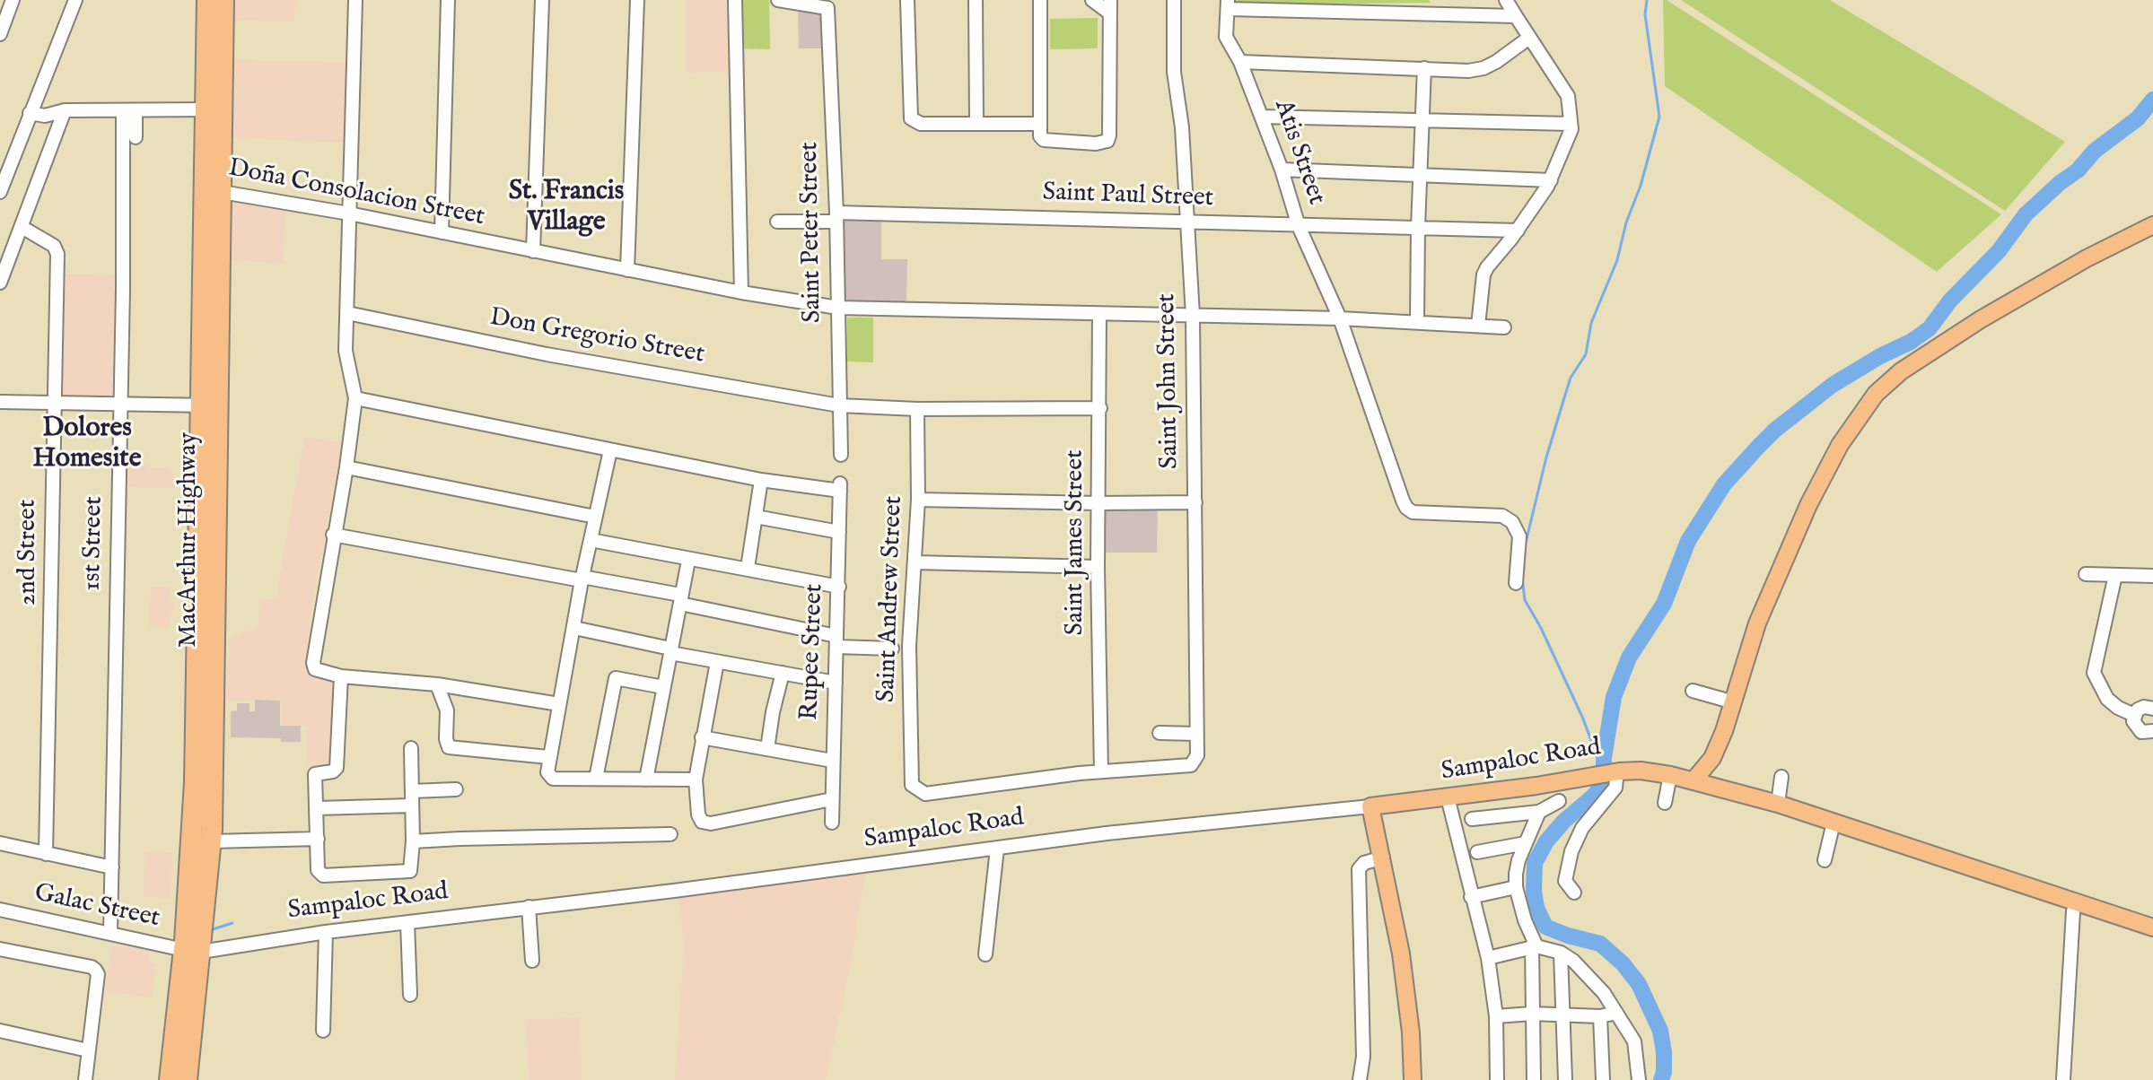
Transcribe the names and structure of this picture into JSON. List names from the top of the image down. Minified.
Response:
{"streets":{"highway":["MacArthur Highway"],"main road":["Sampaloc Road"],"street":["Atis Street","Doña Consolacion Street","Saint Paul Street","Saint Peter Street","Don Gregorio Street","Saint John Street","Saint James Street","1st Street","2nd Street","Saint Andrew Street","Rupee Street","Galac Street"]},"crossings":[["Atis Street","Doña Consolacion Street"],["Atis Street","Saint Paul Street"],["Doña Consolacion Street","Saint Peter Street"],["Doña Consolacion Street","Saint John Street"],["Doña Consolacion Street","MacArthur Highway"],["Doña Consolacion Street","Saint James Street"],["Saint Paul Street","Saint Peter Street"],["Saint Paul Street","Saint John Street"],["Saint Peter Street","Don Gregorio Street"],["Don Gregorio Street","Saint James Street"],["Don Gregorio Street","Saint Andrew Street"],["Saint John Street","Saint James Street"],["Saint John Street","Saint Andrew Street"],["MacArthur Highway","Sampaloc Road"],["MacArthur Highway","Galac Street"],["Saint James Street","Saint Andrew Street"],["1st Street","Galac Street"],["Sampaloc Road","Galac Street"]],"districts":["St. Francis Village","Dolores Homesite"]}
